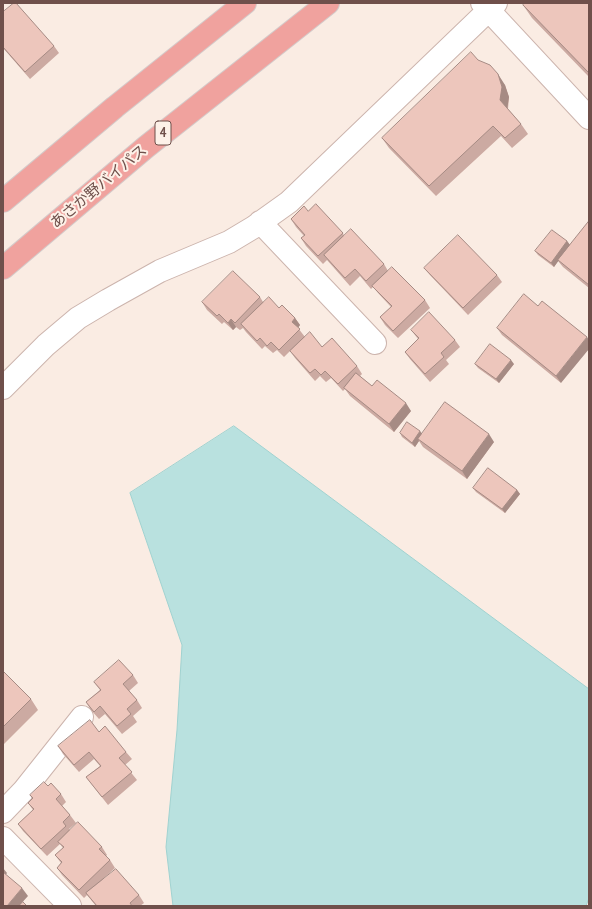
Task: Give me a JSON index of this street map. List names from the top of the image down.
{
  "streets": {
    "highway": ["4", "あさか野バイパス"]
  }
}
